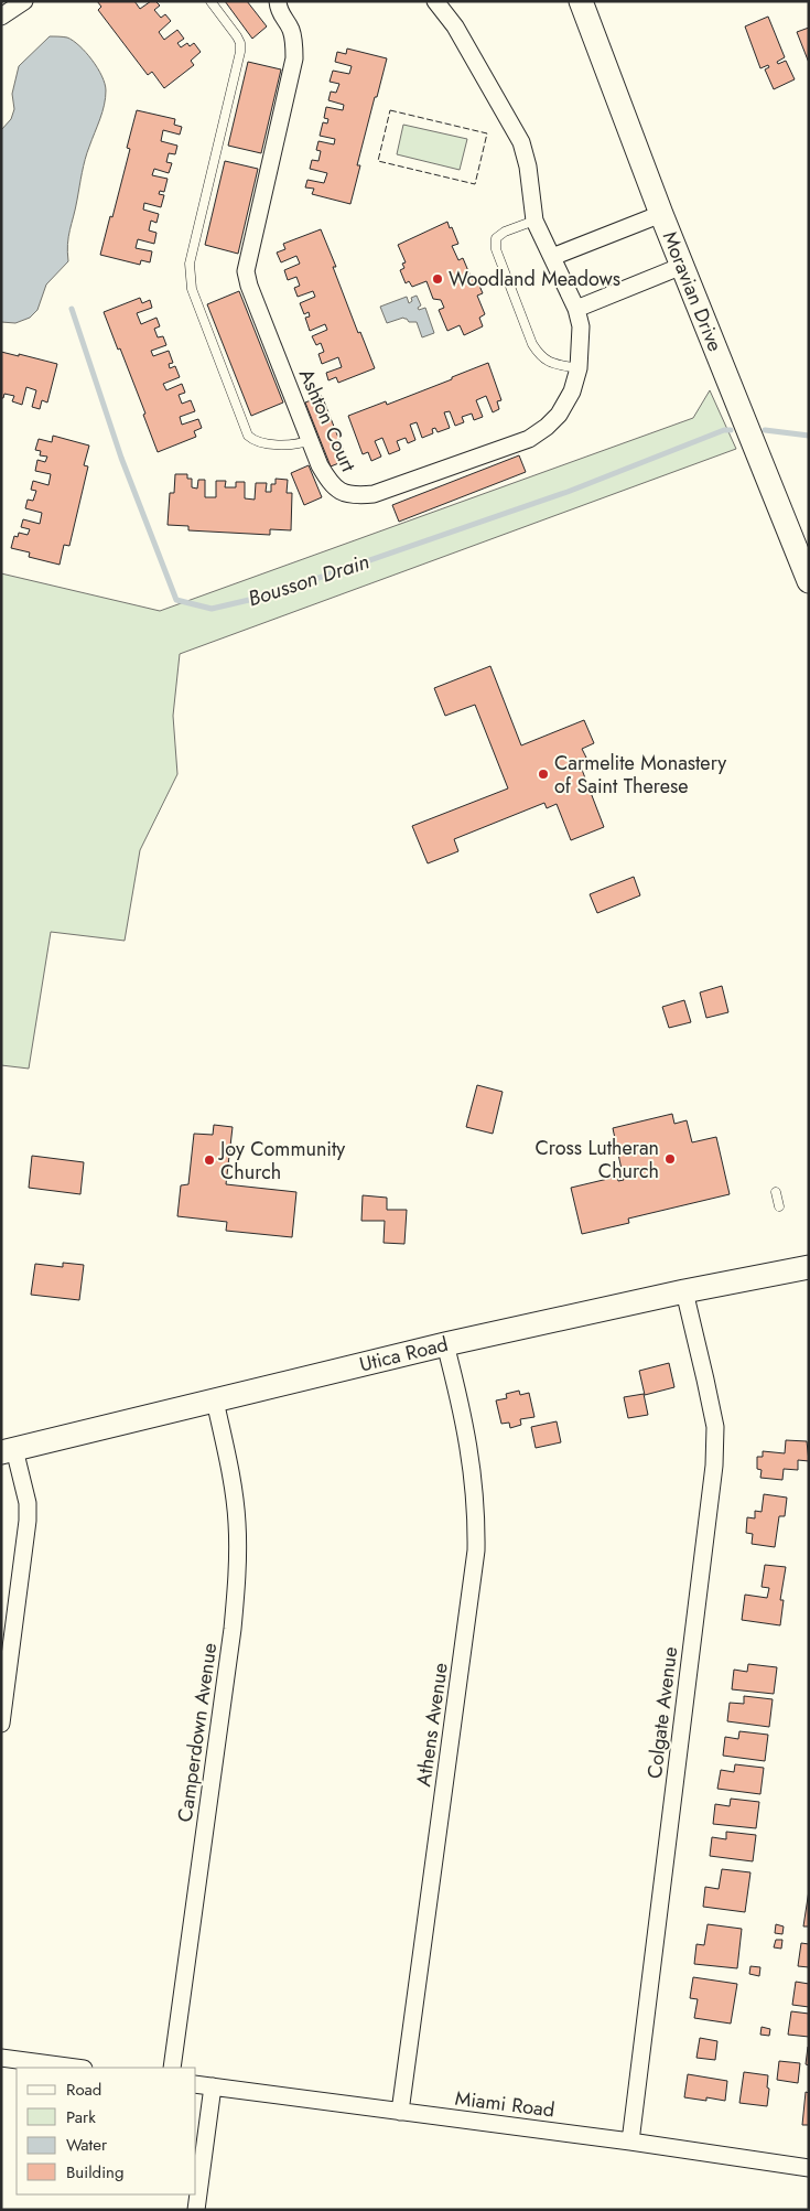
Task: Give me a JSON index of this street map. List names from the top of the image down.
{
  "streets": {
    "main road": ["Moravian Drive", "Utica Road"],
    "street": [
      "Ashton Court",
      "Colgate Avenue",
      "Athens Avenue",
      "Camperdown Avenue",
      "Miami Road"
    ]
  },
  "crossings": [
    ["Utica Road", "Colgate Avenue"],
    ["Utica Road", "Athens Avenue"],
    ["Utica Road", "Camperdown Avenue"],
    ["Colgate Avenue", "Miami Road"],
    ["Athens Avenue", "Miami Road"]
  ],
  "water": ["Bousson Drain"],
  "places": [
    "Woodland Meadows",
    "Carmelite Monastery of Saint Therese",
    "Cross Lutheran Church",
    "Joy Community Church"
  ],
  "legend": [
    "Road",
    "Park",
    "Water",
    "Building"
  ]
}
